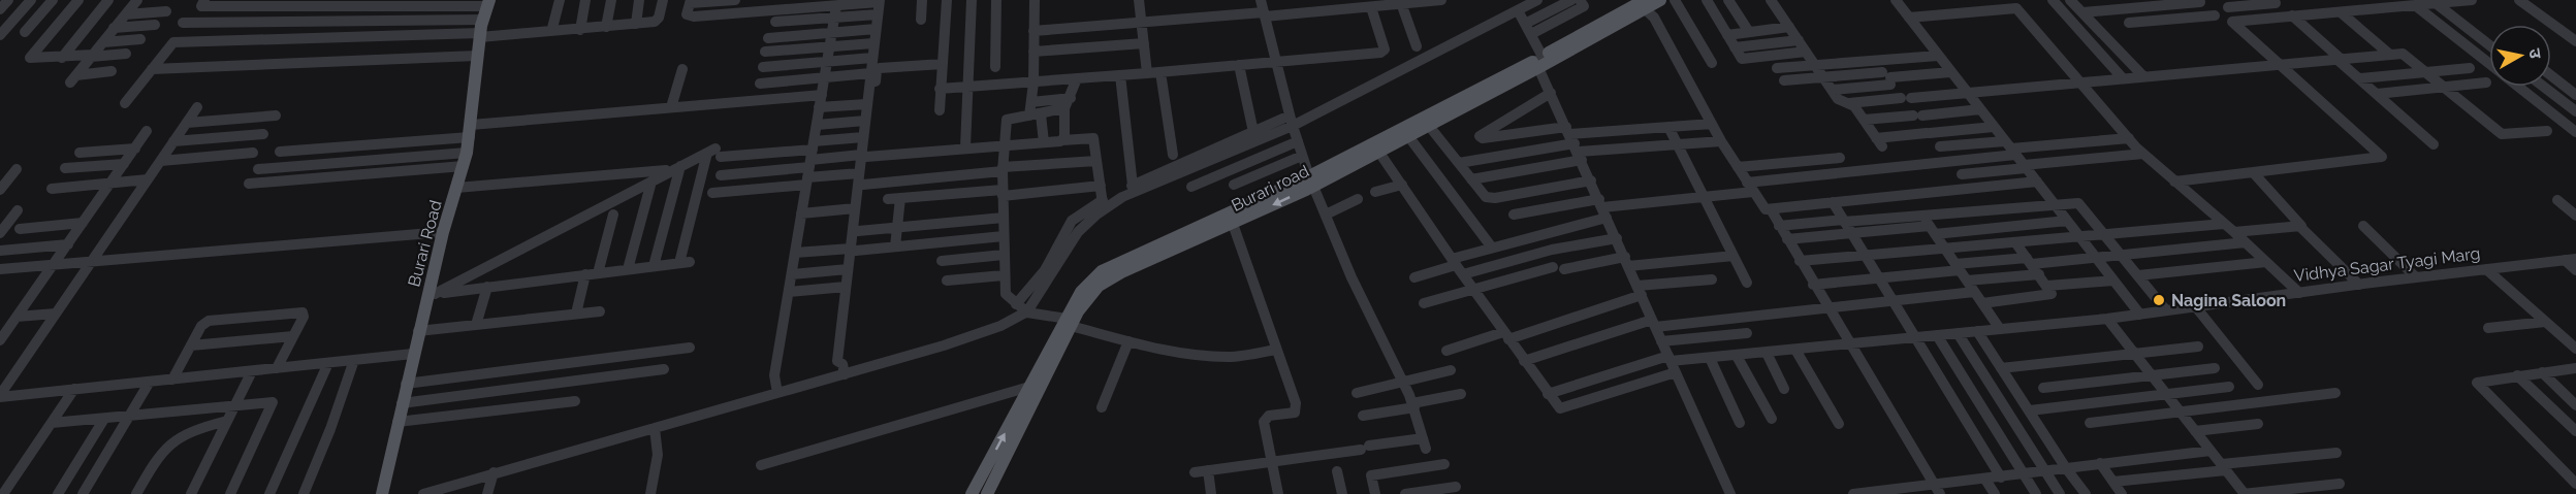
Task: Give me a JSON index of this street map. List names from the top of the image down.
{
  "streets": {
    "main road": ["Burari road", "Burari Road"],
    "street": ["Vidhya Sagar Tyagi Marg"]
  },
  "places": ["Nagina Saloon"],
  "north": "right"
}
